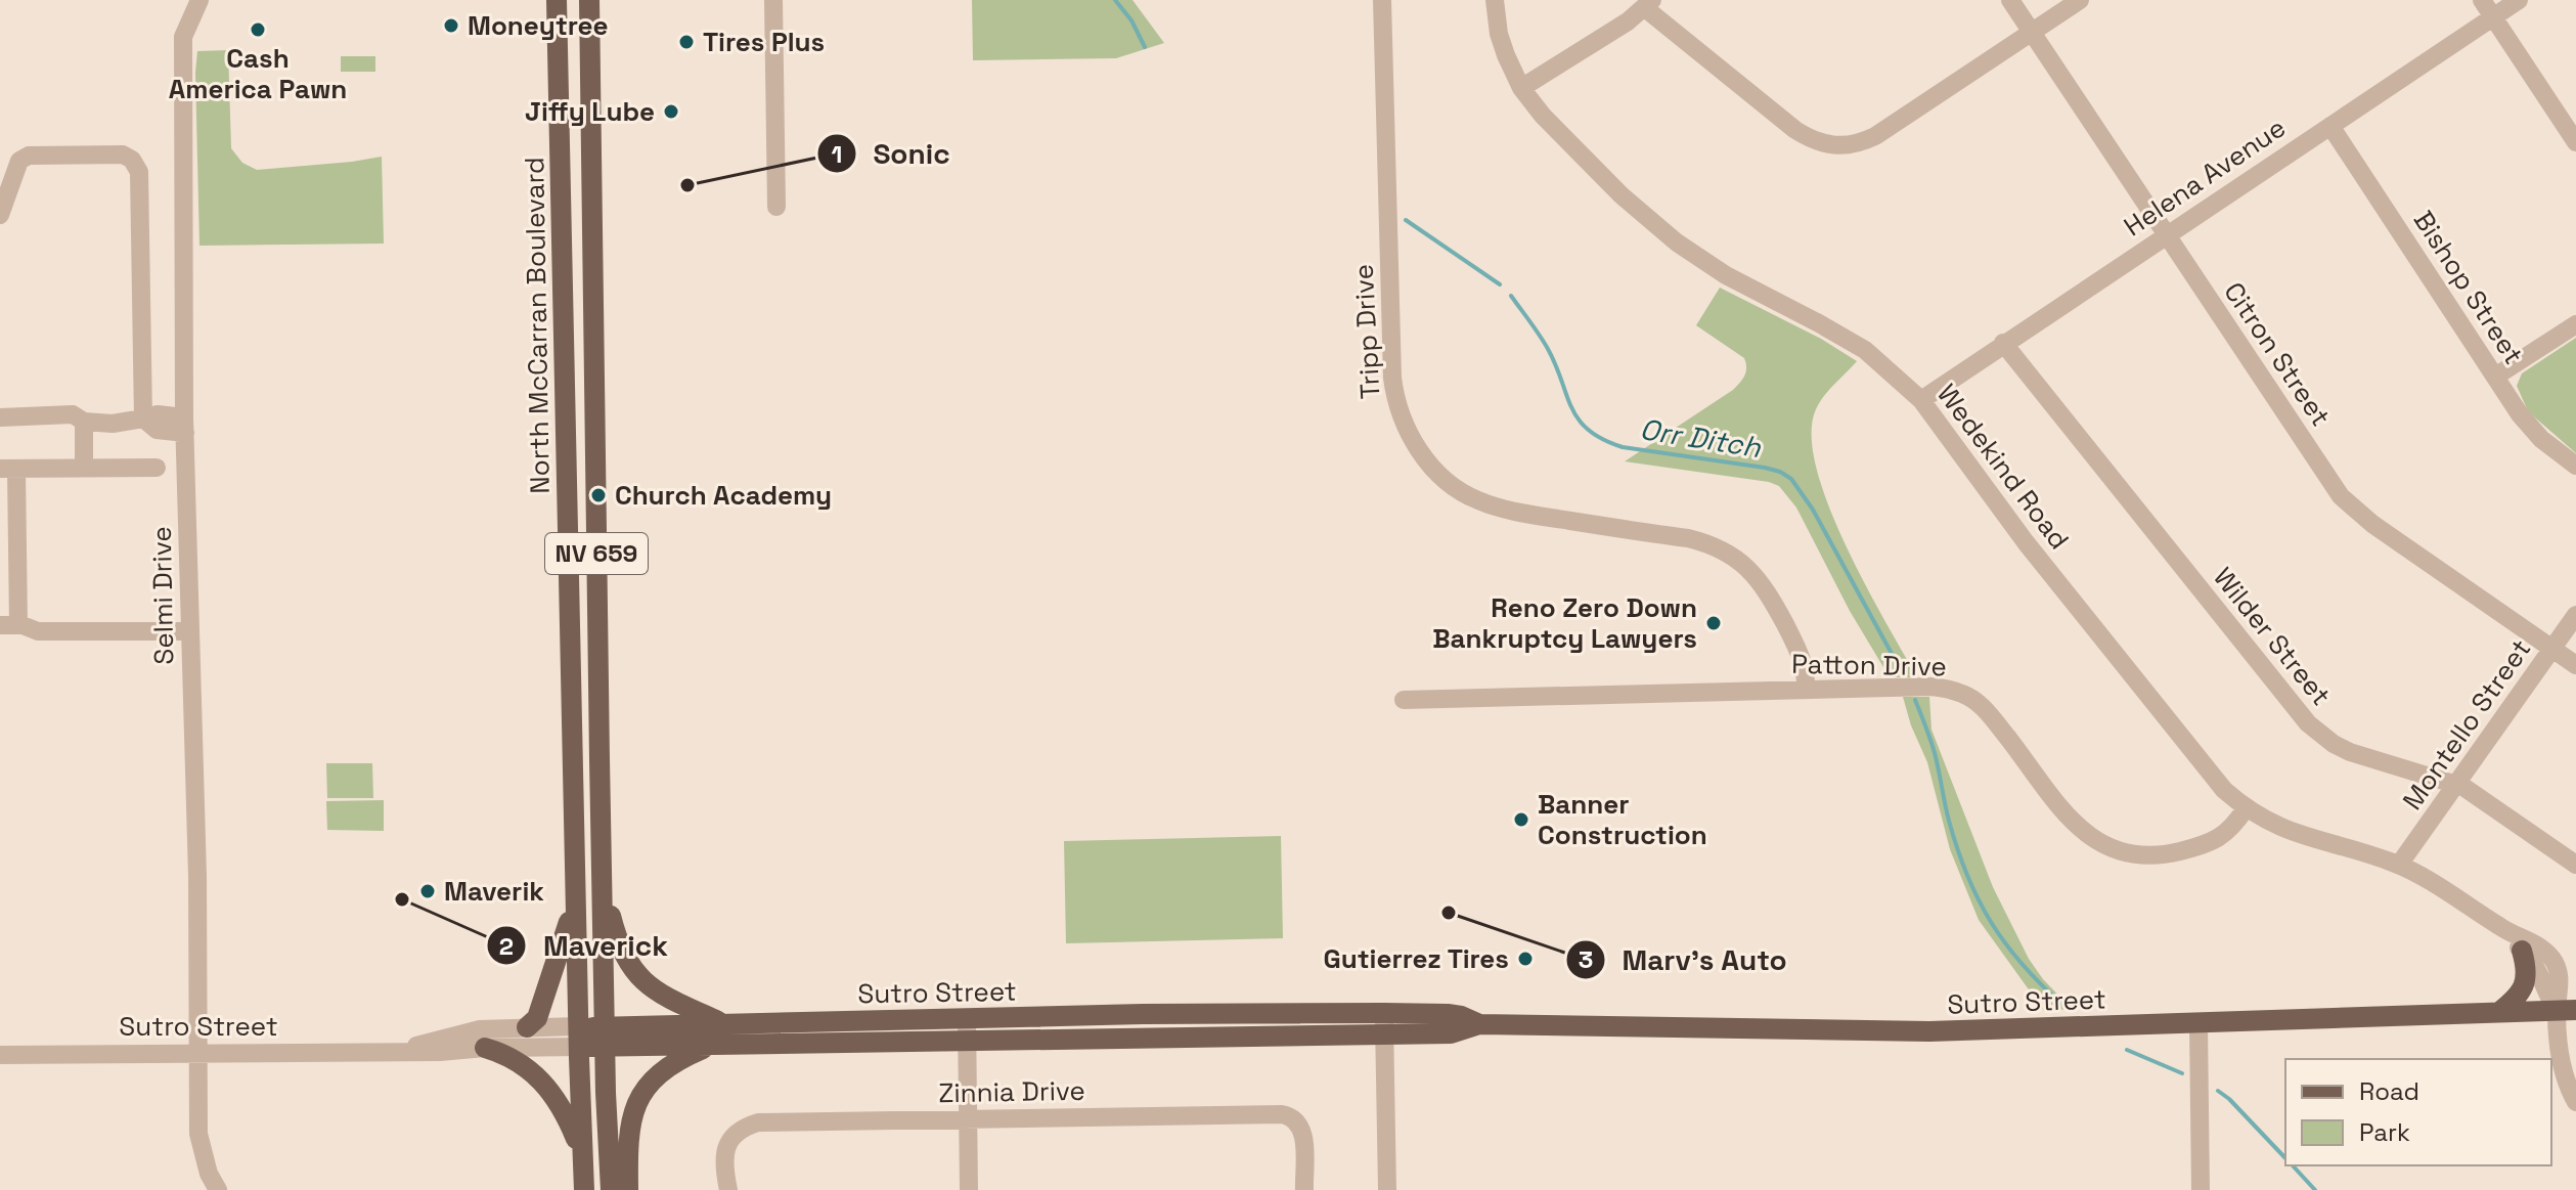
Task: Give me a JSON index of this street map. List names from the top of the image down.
{
  "streets": {
    "main road": ["North McCarran Boulevard", "NV 659", "Sutro Street"],
    "street": [
      "Helena Avenue",
      "Bishop Street",
      "Tripp Drive",
      "Citron Street",
      "Wedekind Road",
      "Selmi Drive",
      "Wilder Street",
      "Patton Drive",
      "Montello Street",
      "Zinnia Drive"
    ]
  },
  "crossings": [
    ["Helena Avenue", "Bishop Street"],
    ["Helena Avenue", "Citron Street"],
    ["Helena Avenue", "Wedekind Road"],
    ["Helena Avenue", "Wilder Street"],
    ["North McCarran Boulevard", "Sutro Street"],
    ["Tripp Drive", "Patton Drive"],
    ["Citron Street", "Montello Street"],
    ["Wedekind Road", "Patton Drive"],
    ["Wedekind Road", "Montello Street"],
    ["Wedekind Road", "Sutro Street"],
    ["Selmi Drive", "Sutro Street"],
    ["Wilder Street", "Montello Street"]
  ],
  "water": ["Orr Ditch"],
  "places": [
    "Moneytree",
    "Cash America Pawn",
    "Tires Plus",
    "Jiffy Lube",
    "Sonic",
    "Church Academy",
    "Reno Zero Down Bankruptcy Lawyers",
    "Banner Construction",
    "Maverik",
    "Maverick",
    "Marv's Auto",
    "Gutierrez Tires"
  ],
  "legend": ["Road", "Park"]
}
